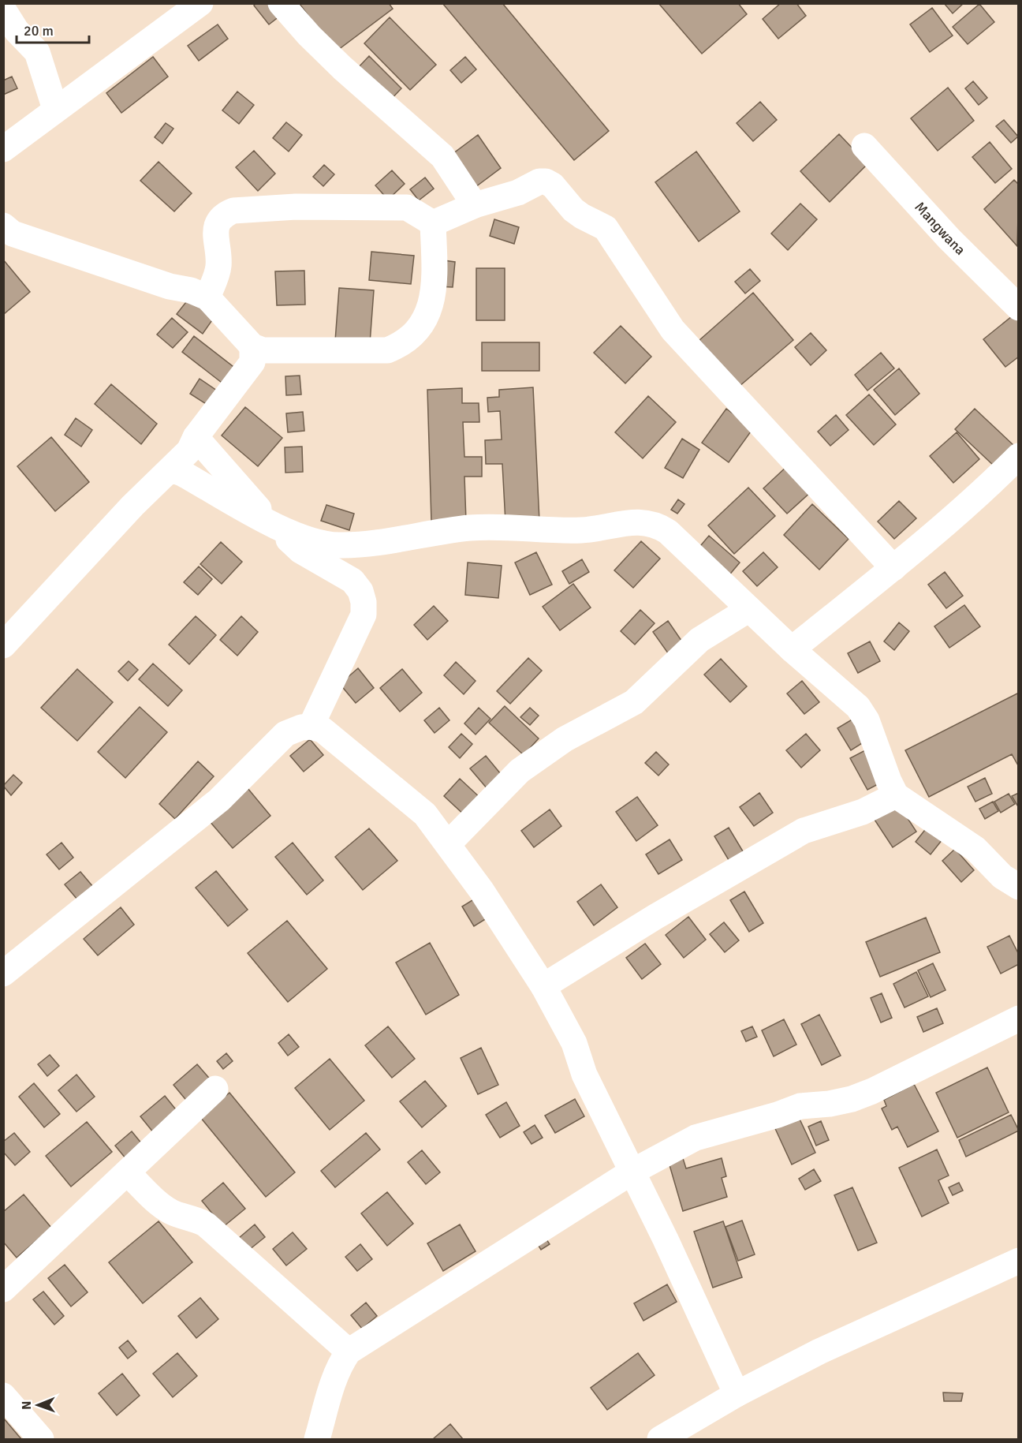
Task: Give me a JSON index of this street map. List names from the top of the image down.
{
  "streets": {
    "street": ["Mangwana"]
  },
  "scale_bar": "20 m",
  "north": "left"
}
